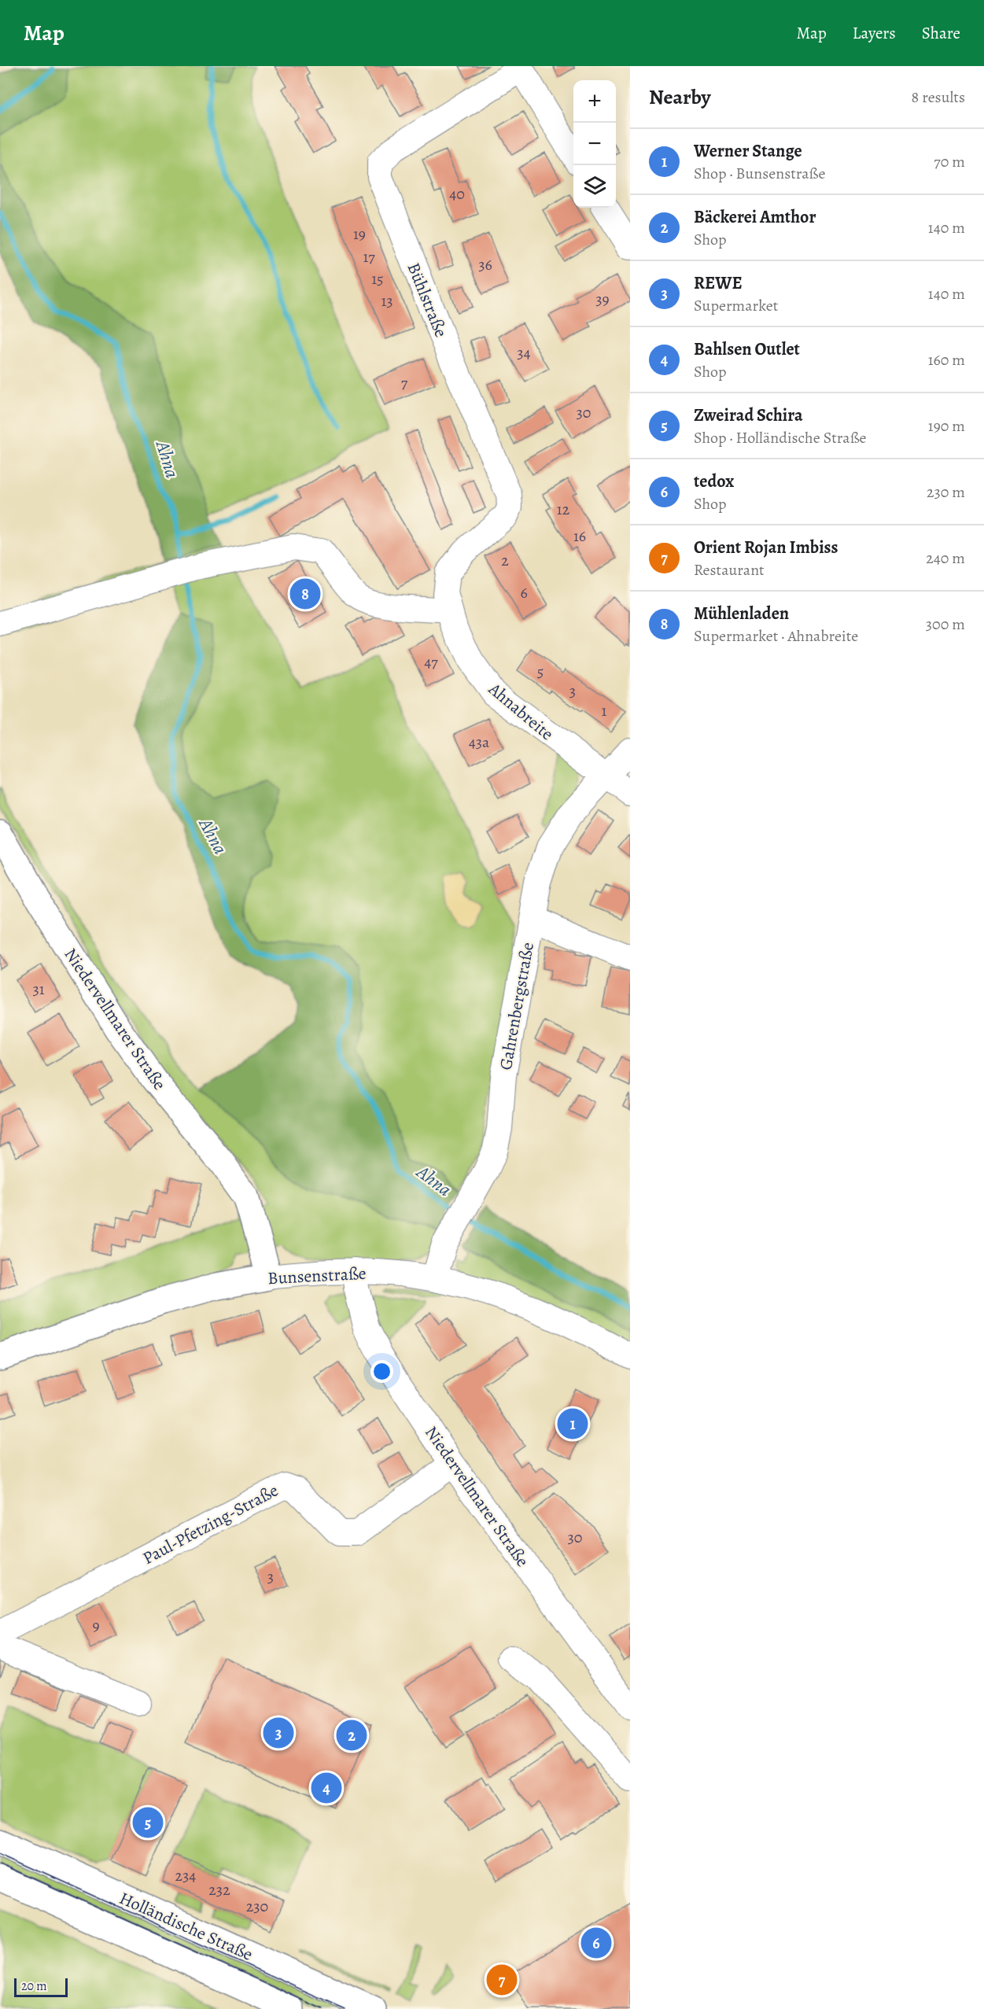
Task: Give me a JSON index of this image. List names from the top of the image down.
{
  "streets": {
    "main road": ["Niedervellmarer Straße", "Bunsenstraße", "Holländische Straße"],
    "street": [
      "Bühlstraße",
      "Ahnabreite",
      "Gahrenbergstraße",
      "Paul-Pfetzing-Straße"
    ]
  },
  "crossings": [
    ["Bühlstraße", "Ahnabreite"],
    ["Ahnabreite", "Gahrenbergstraße"],
    ["Gahrenbergstraße", "Bunsenstraße"],
    ["Niedervellmarer Straße", "Bunsenstraße"],
    ["Niedervellmarer Straße", "Paul-Pfetzing-Straße"]
  ],
  "water": ["Ahna"],
  "house_numbers": [
    "40",
    "19",
    "17",
    "36",
    "15",
    "39",
    "13",
    "34",
    "7",
    "30",
    "12",
    "16",
    "2",
    "6",
    "47",
    "5",
    "3",
    "1",
    "43a",
    "31",
    "30",
    "3",
    "9",
    "234",
    "232",
    "230"
  ],
  "scale_bar": "20 m",
  "page": {
    "header": "Map",
    "nav": ["Map", "Layers", "Share"],
    "heading": ["Nearby", "8 results"],
    "map_buttons": ["+", "−"],
    "list": [
      {
        "mark": "1",
        "name": "Werner Stange",
        "note": "Shop · Bunsenstraße",
        "value": "70 m"
      },
      {
        "mark": "2",
        "name": "Bäckerei Amthor",
        "note": "Shop",
        "value": "140 m"
      },
      {
        "mark": "3",
        "name": "REWE",
        "note": "Supermarket",
        "value": "140 m"
      },
      {
        "mark": "4",
        "name": "Bahlsen Outlet",
        "note": "Shop",
        "value": "160 m"
      },
      {
        "mark": "5",
        "name": "Zweirad Schira",
        "note": "Shop · Holländische Straße",
        "value": "190 m"
      },
      {
        "mark": "6",
        "name": "tedox",
        "note": "Shop",
        "value": "230 m"
      },
      {
        "mark": "7",
        "name": "Orient Rojan Imbiss",
        "note": "Restaurant",
        "value": "240 m"
      },
      {
        "mark": "8",
        "name": "Mühlenladen",
        "note": "Supermarket · Ahnabreite",
        "value": "300 m"
      }
    ],
    "pins": [
      "8",
      "1",
      "3",
      "2",
      "4",
      "5",
      "6",
      "7"
    ],
    "scale": "20 m"
  }
}
